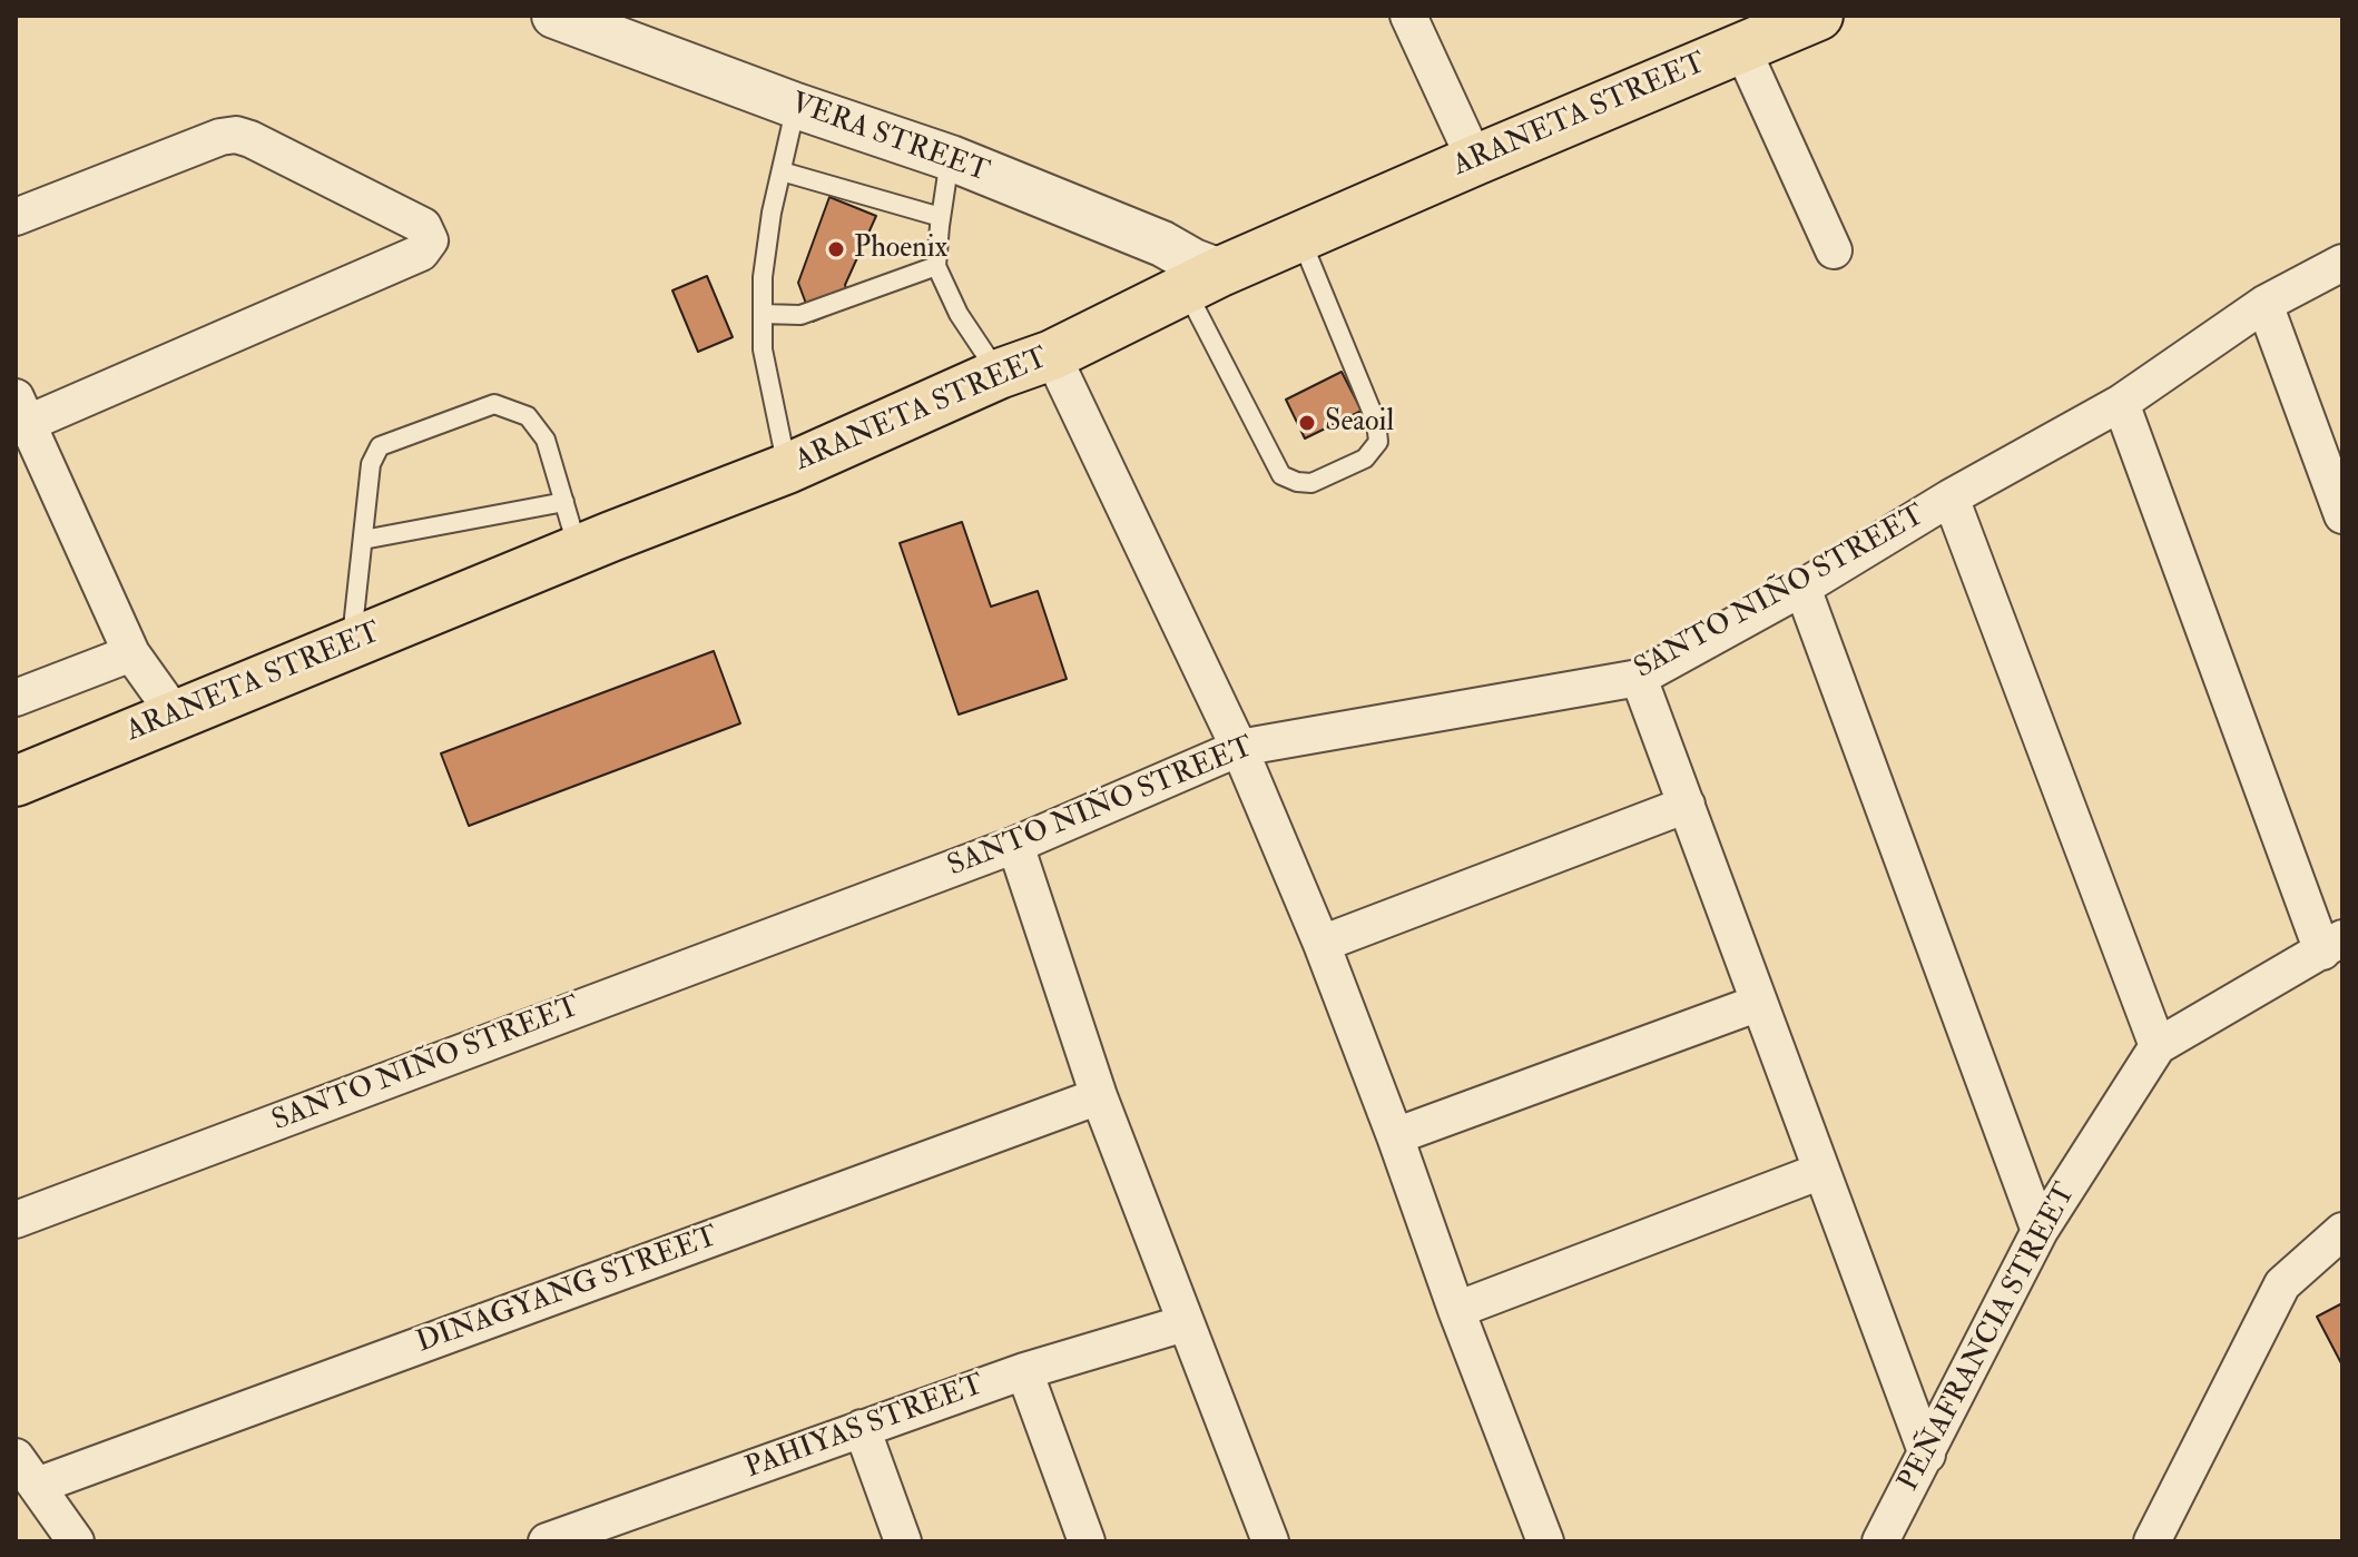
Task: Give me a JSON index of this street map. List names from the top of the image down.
{
  "streets": {
    "highway": ["ARANETA STREET"],
    "street": [
      "VERA STREET",
      "SANTO NIÑO STREET",
      "DINAGYANG STREET",
      "PEÑAFRANCIA STREET",
      "PAHIYAS STREET"
    ]
  },
  "crossings": [
    ["ARANETA STREET", "VERA STREET"]
  ],
  "places": ["Phoenix", "Seaoil"]
}
